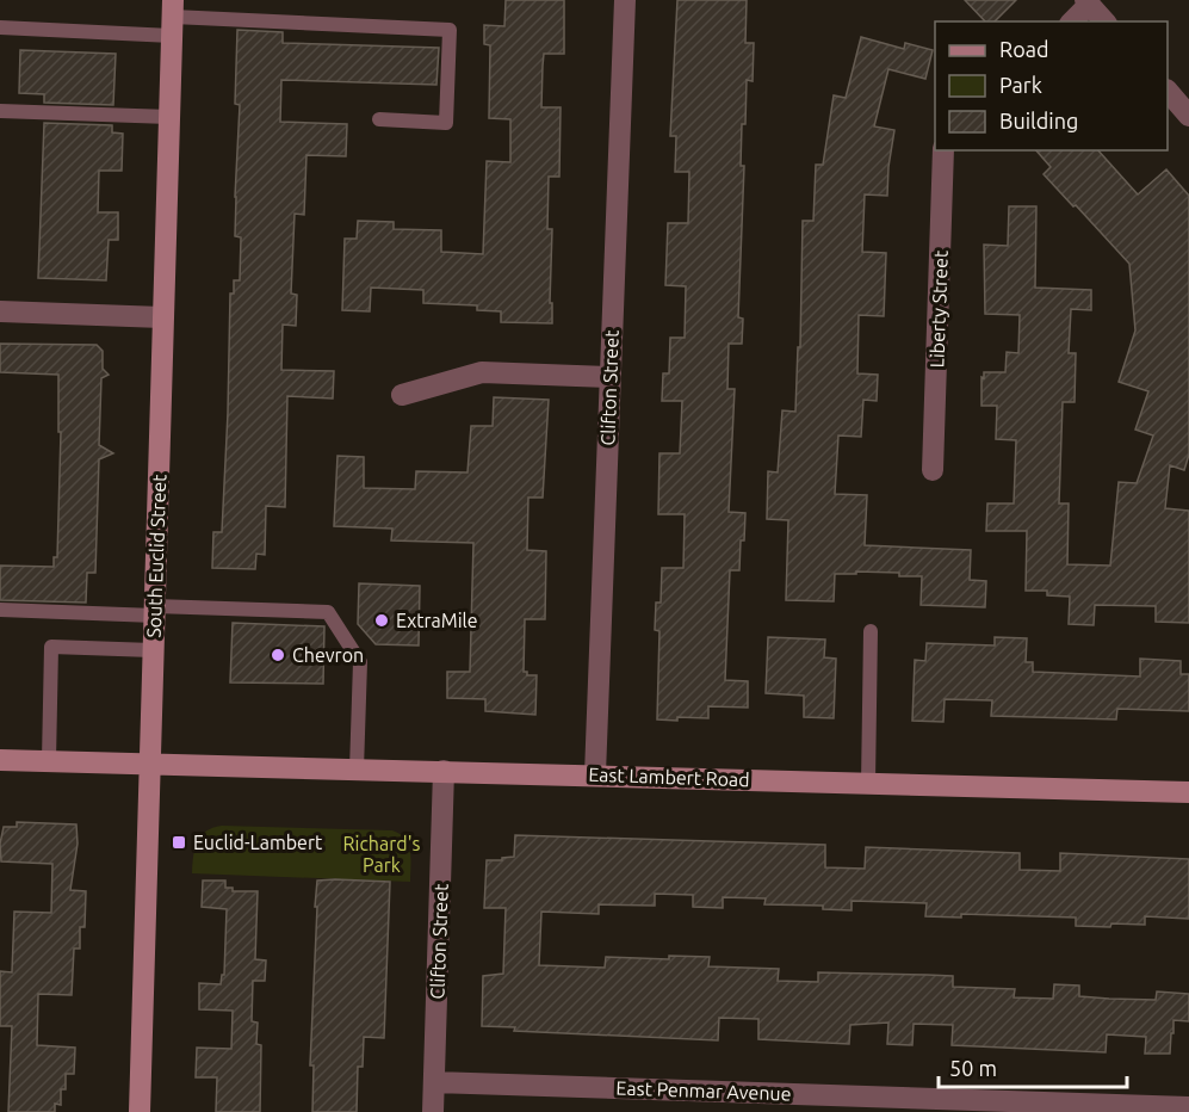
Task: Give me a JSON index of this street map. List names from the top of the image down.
{
  "streets": {
    "main road": ["South Euclid Street", "East Lambert Road"],
    "street": ["Liberty Street", "Clifton Street", "East Penmar Avenue"]
  },
  "crossings": [
    ["Clifton Street", "East Lambert Road"],
    ["Clifton Street", "East Penmar Avenue"],
    ["South Euclid Street", "East Lambert Road"]
  ],
  "parks": ["Richard's Park"],
  "places": {
    "other": ["ExtraMile", "Chevron"],
    "transit": ["Euclid-Lambert"]
  },
  "legend": ["Road", "Park", "Building"],
  "scale_bar": "50 m"
}
